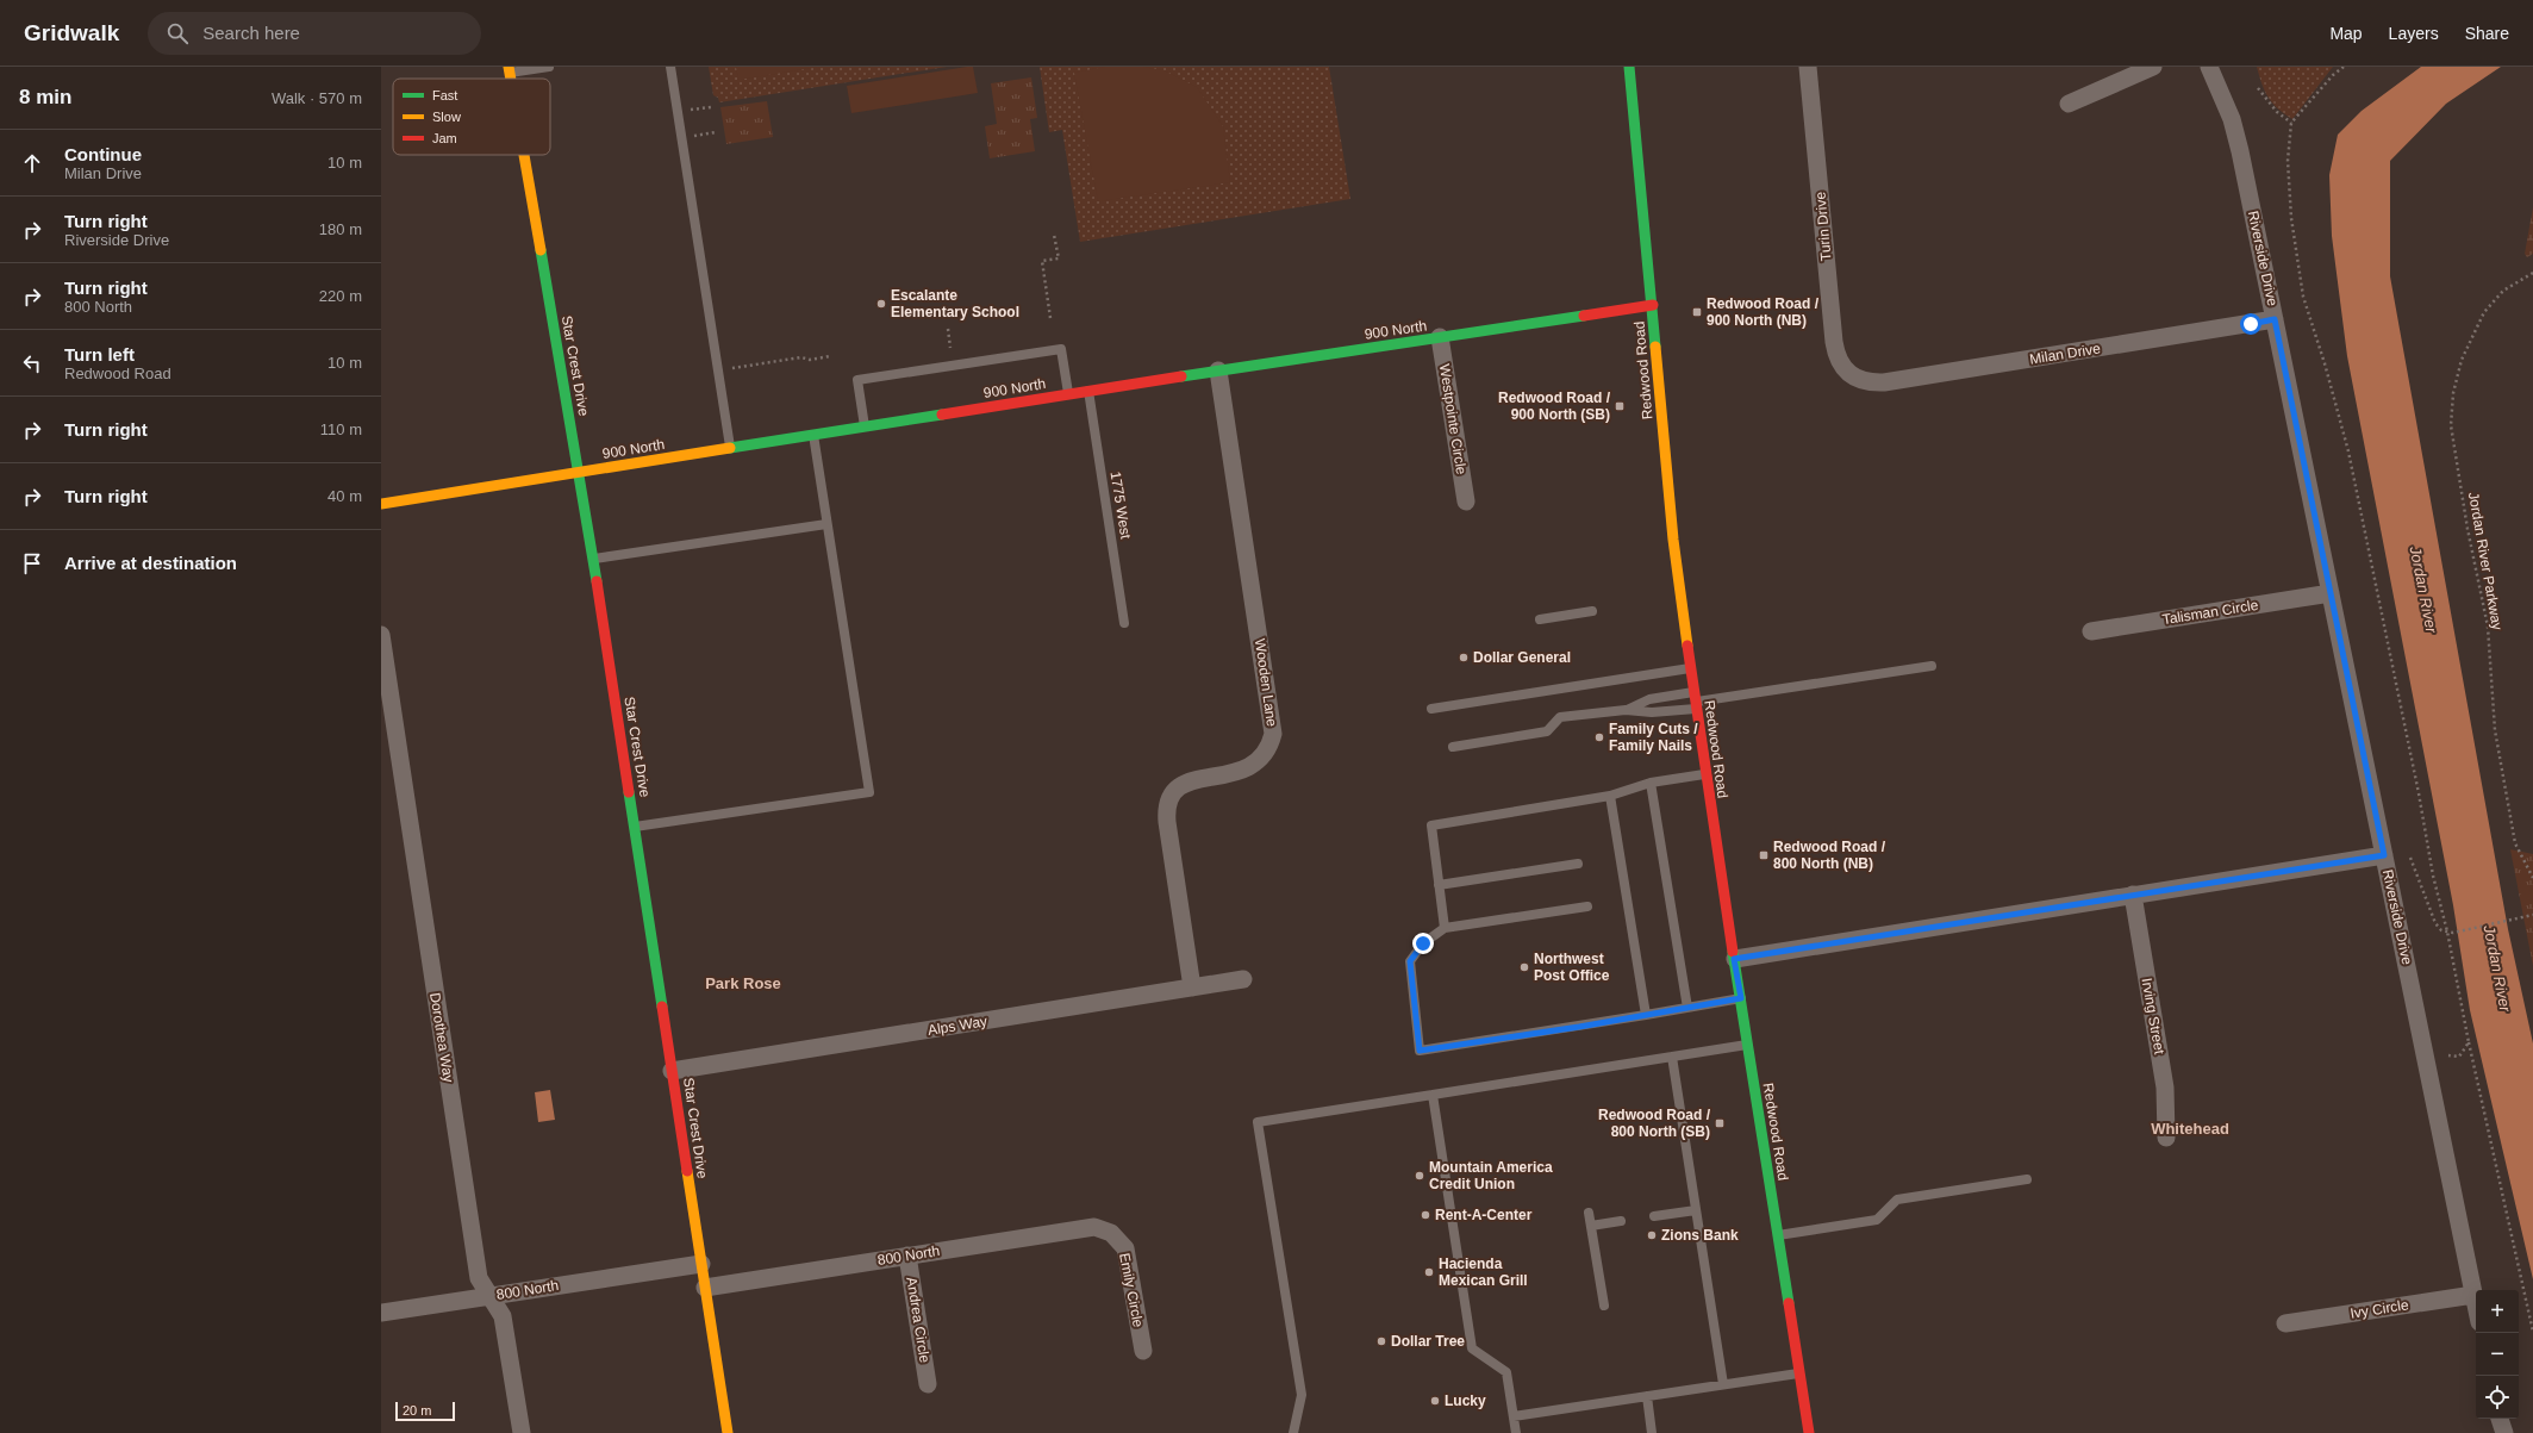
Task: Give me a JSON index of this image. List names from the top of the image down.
{
  "streets": {
    "street": [
      "Turin Drive",
      "Riverside Drive",
      "900 North",
      "Milan Drive",
      "Star Crest Drive",
      "Redwood Road",
      "Westpointe Circle",
      "Talisman Circle",
      "Wooden Lane",
      "Irving Street",
      "Alps Way",
      "Dorothea Way",
      "800 North",
      "Emily Circle",
      "Ivy Circle",
      "Andrea Circle"
    ],
    "lane": ["1775 West"],
    "path": ["Jordan River Parkway"]
  },
  "crossings": [
    ["Turin Drive", "Milan Drive"],
    ["Riverside Drive", "Milan Drive"],
    ["Riverside Drive", "Talisman Circle"],
    ["Riverside Drive", "Ivy Circle"],
    ["900 North", "Star Crest Drive"],
    ["900 North", "Redwood Road"],
    ["900 North", "Westpointe Circle"],
    ["900 North", "1775 West"],
    ["900 North", "Wooden Lane"],
    ["Star Crest Drive", "Alps Way"],
    ["Star Crest Drive", "800 North"],
    ["Wooden Lane", "Alps Way"],
    ["Dorothea Way", "800 North"],
    ["800 North", "Emily Circle"],
    ["800 North", "Andrea Circle"]
  ],
  "districts": ["Park Rose", "Whitehead"],
  "water": ["Jordan River"],
  "places": {
    "other": [
      "Escalante Elementary School",
      "Dollar General",
      "Family Cuts / Family Nails",
      "Northwest Post Office",
      "Mountain America Credit Union",
      "Rent-A-Center",
      "Zions Bank",
      "Hacienda Mexican Grill",
      "Dollar Tree",
      "Lucky"
    ],
    "transit": [
      "Redwood Road / 900 North (NB)",
      "Redwood Road / 900 North (SB)",
      "Redwood Road / 800 North (NB)",
      "Redwood Road / 800 North (SB)"
    ]
  },
  "legend": ["Fast", "Slow", "Jam"],
  "scale_bar": "20 m",
  "page": {
    "header": "Gridwalk",
    "search": "Search here",
    "nav": ["Map", "Layers", "Share"],
    "heading": ["8 min", "Walk · 570 m"],
    "list": [
      ["Continue", "Milan Drive", "10 m"],
      ["Turn right", "Riverside Drive", "180 m"],
      ["Turn right", "800 North", "220 m"],
      ["Turn left", "Redwood Road", "10 m"],
      ["Turn right", "110 m"],
      ["Turn right", "40 m"],
      "Arrive at destination"
    ],
    "map_buttons": ["+", "−"],
    "scale": "20 m"
  }
}
